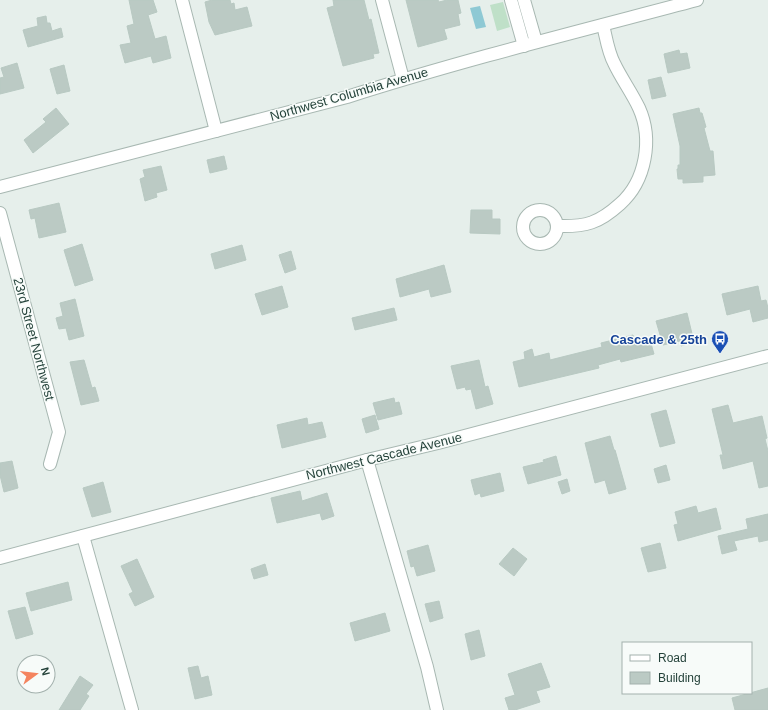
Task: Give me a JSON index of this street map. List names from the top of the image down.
{
  "streets": {
    "street": ["Northwest Columbia Avenue", "23rd Street Northwest", "Northwest Cascade Avenue"]
  },
  "places": {
    "bus stop": ["Cascade & 25th"]
  },
  "legend": ["Road", "Building"],
  "north": "right"
}
